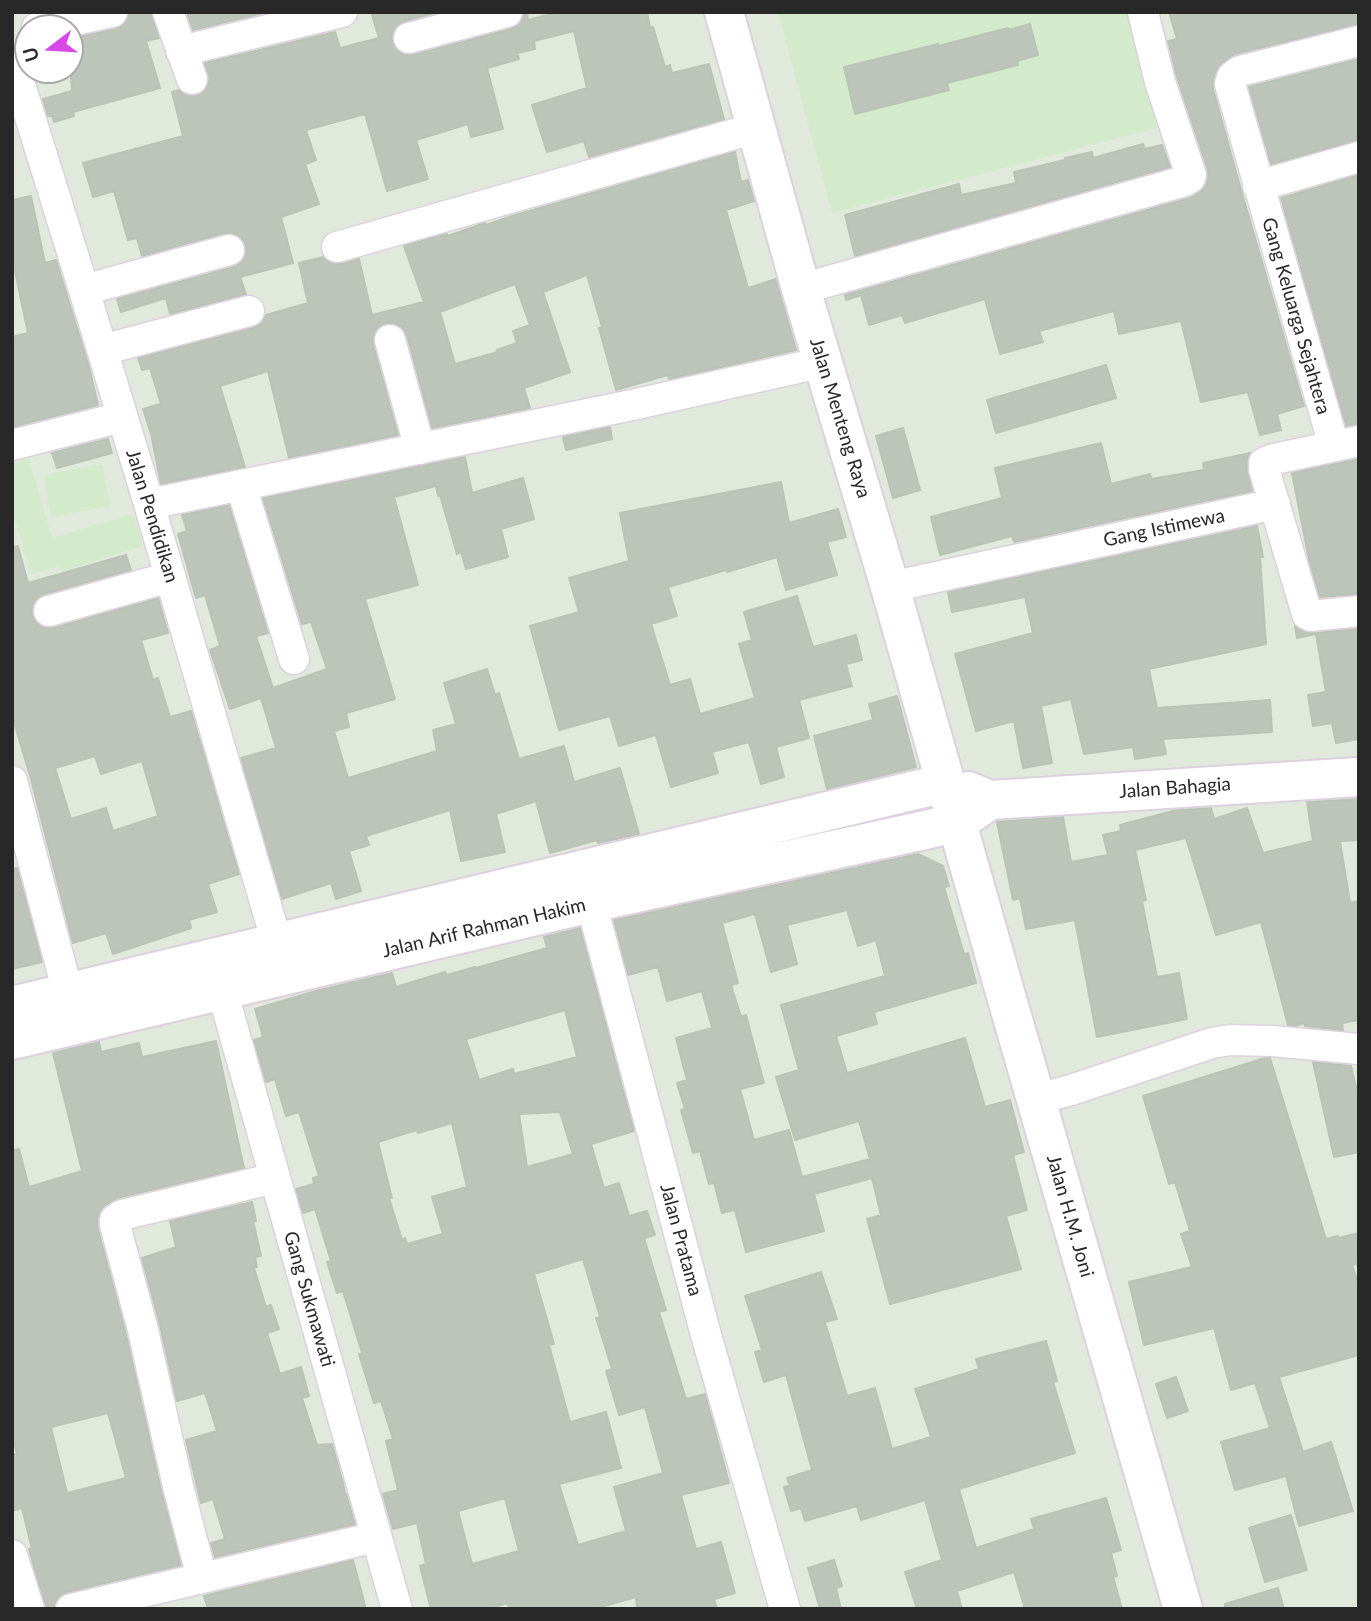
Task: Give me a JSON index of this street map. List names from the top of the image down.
{
  "streets": {
    "main road": [
      "Jalan Menteng Raya",
      "Jalan Bahagia",
      "Jalan Arif Rahman Hakim",
      "Jalan H.M. Joni"
    ],
    "street": [
      "Gang Keluarga Sejahtera",
      "Jalan Pendidikan",
      "Gang Istimewa",
      "Jalan Pratama",
      "Gang Sukmawati"
    ]
  },
  "crossings": [
    ["Gang Keluarga Sejahtera", "Gang Istimewa"],
    ["Jalan Menteng Raya", "Gang Istimewa"],
    ["Jalan Menteng Raya", "Jalan Bahagia"],
    ["Jalan Menteng Raya", "Jalan Arif Rahman Hakim"],
    ["Jalan Menteng Raya", "Jalan H.M. Joni"],
    ["Jalan Pendidikan", "Jalan Arif Rahman Hakim"],
    ["Jalan Bahagia", "Jalan Arif Rahman Hakim"],
    ["Jalan Arif Rahman Hakim", "Jalan H.M. Joni"],
    ["Jalan Arif Rahman Hakim", "Jalan Pratama"],
    ["Jalan Arif Rahman Hakim", "Gang Sukmawati"]
  ],
  "north": "left"
}
